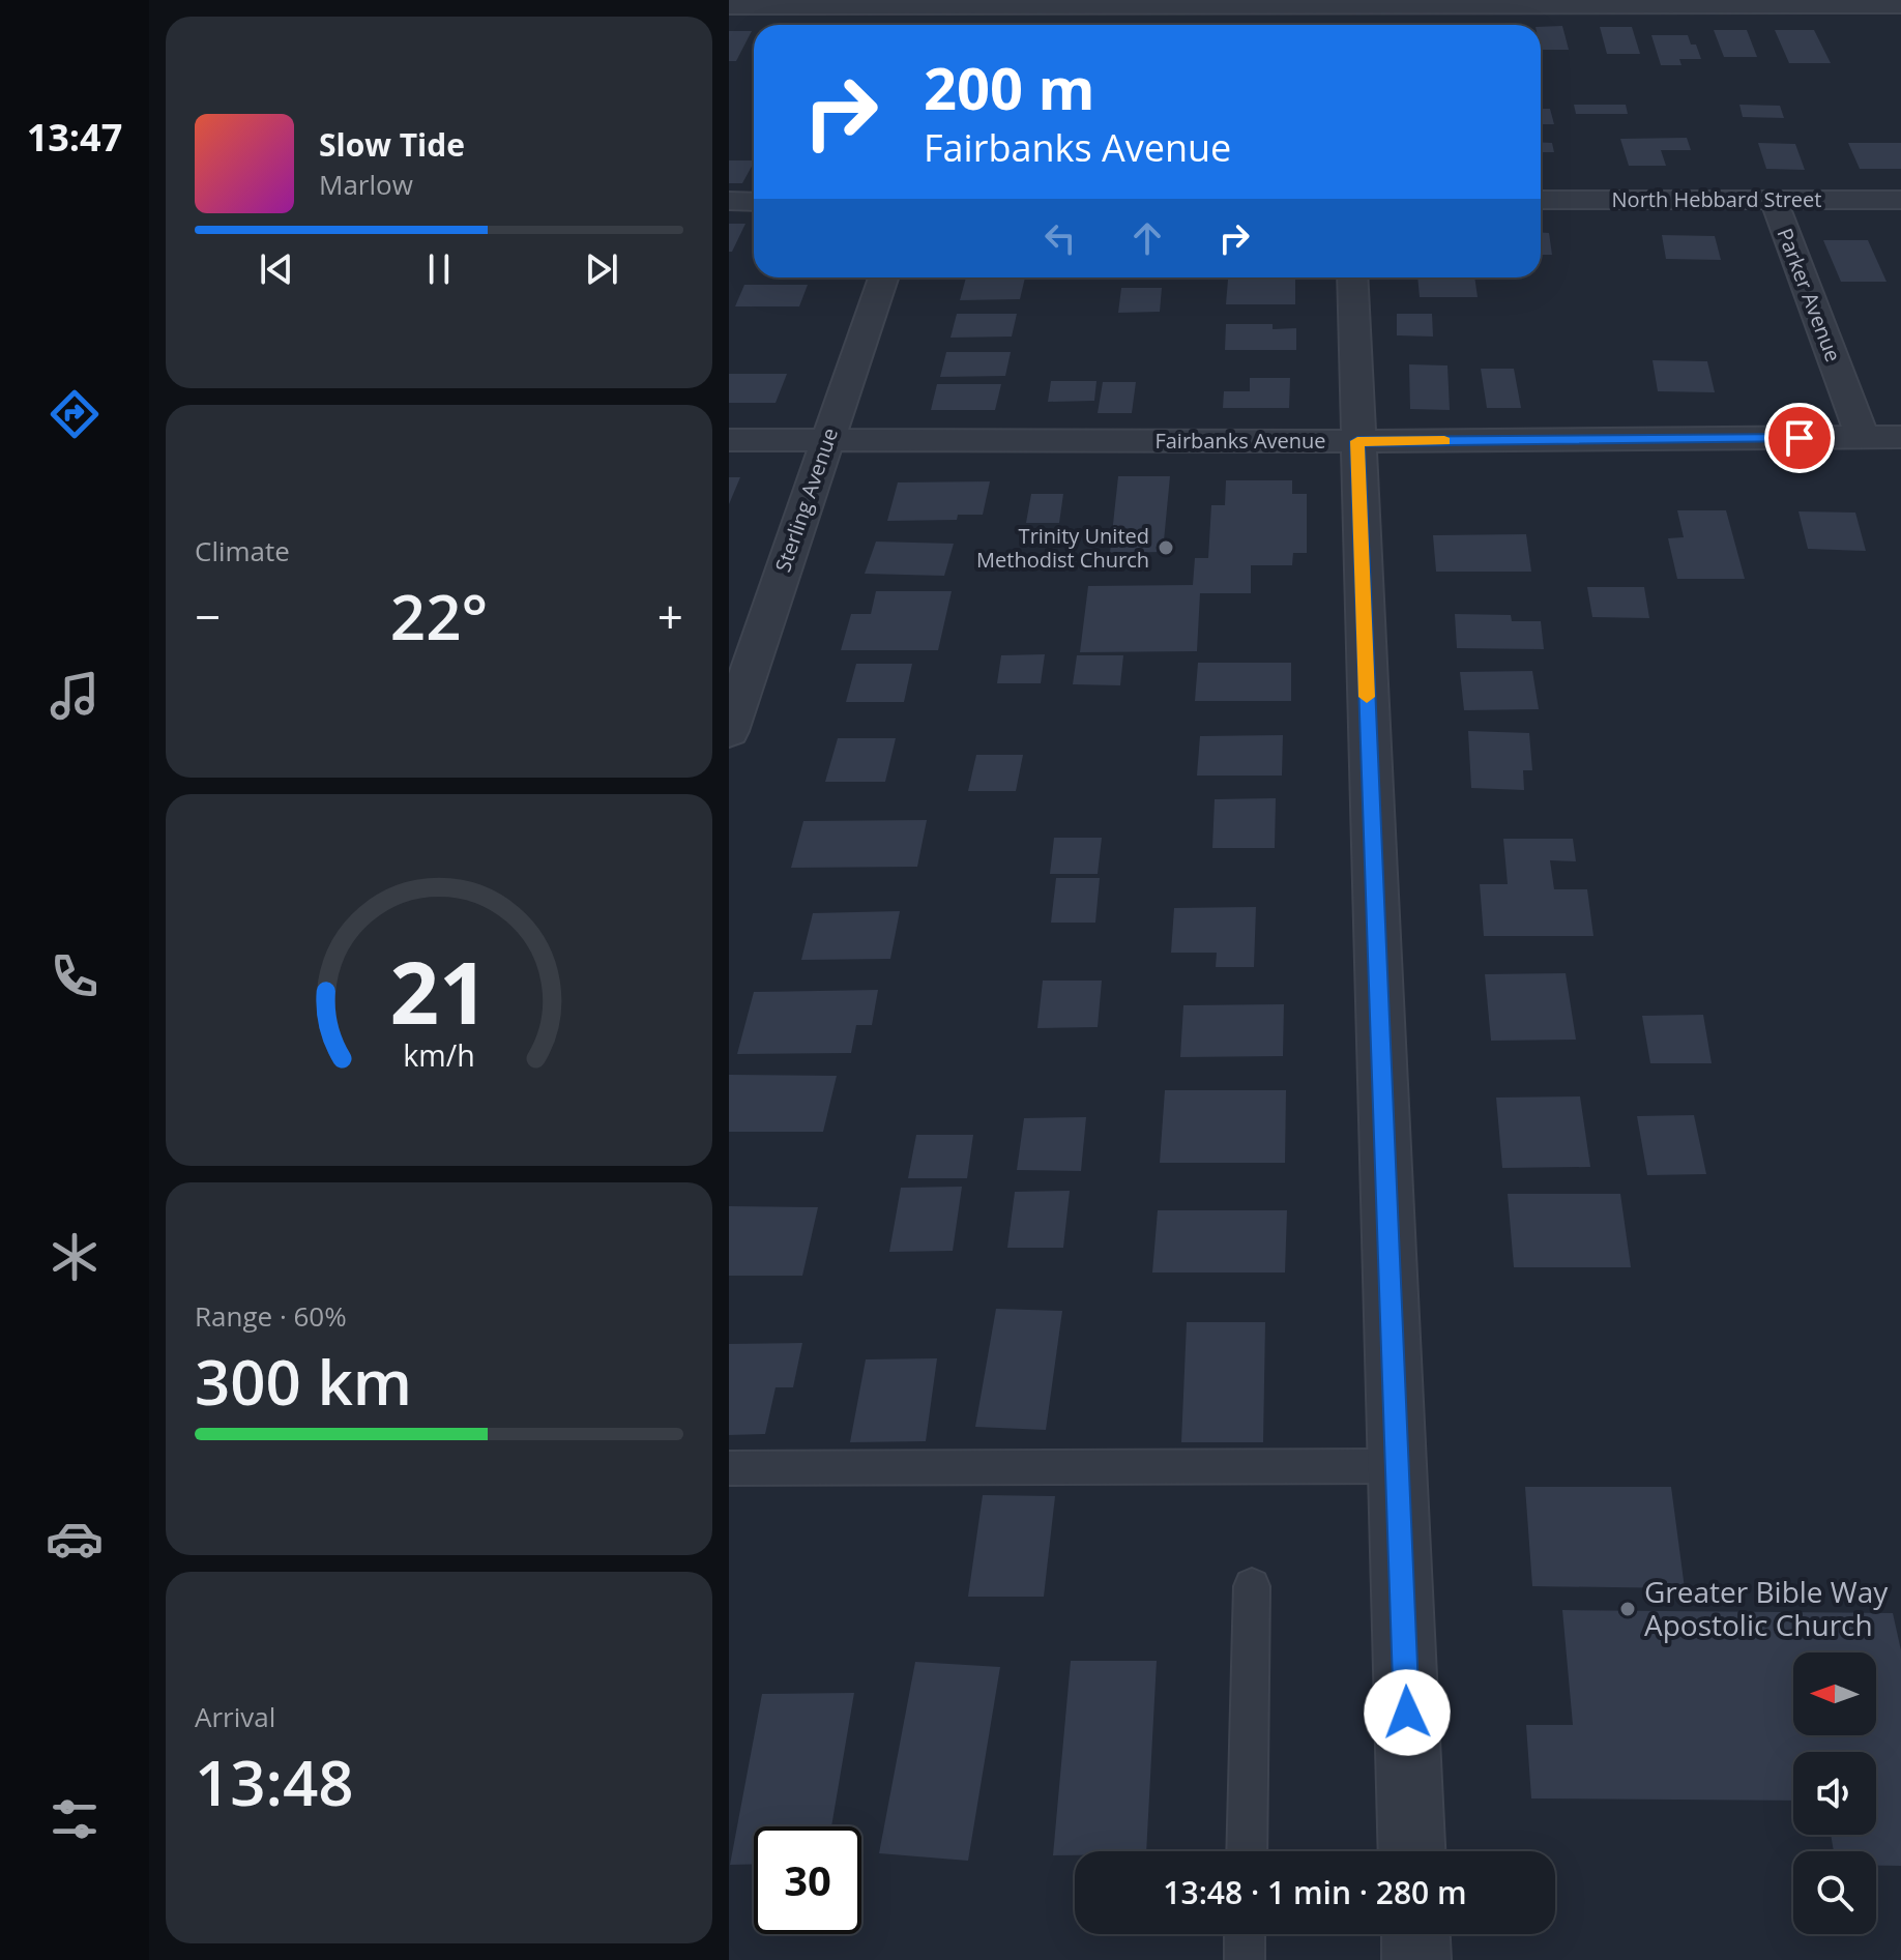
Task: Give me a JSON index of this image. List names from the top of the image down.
{
  "streets": {
    "street": [
      "North Hebbard Street",
      "Parker Avenue",
      "Fairbanks Avenue",
      "Sterling Avenue"
    ]
  },
  "crossings": [
    ["North Hebbard Street", "Parker Avenue"],
    ["Parker Avenue", "Fairbanks Avenue"],
    ["Fairbanks Avenue", "Sterling Avenue"]
  ],
  "places": ["Trinity United Methodist Church", "Greater Bible Way Apostolic Church"],
  "north": "left",
  "page": {
    "tabs": "13:47",
    "turn": ["200 m", "Fairbanks Avenue"],
    "song": ["Slow Tide", "Marlow"],
    "tile": [
      "Climate",
      ["Range · 60%", "300 km"],
      ["Arrival", "13:48"]
    ],
    "heat": ["−", "22°", "+"],
    "limit": "30",
    "trip": "13:48 · 1 min · 280 m",
    "gauge": ["21", "km/h"]
  }
}
